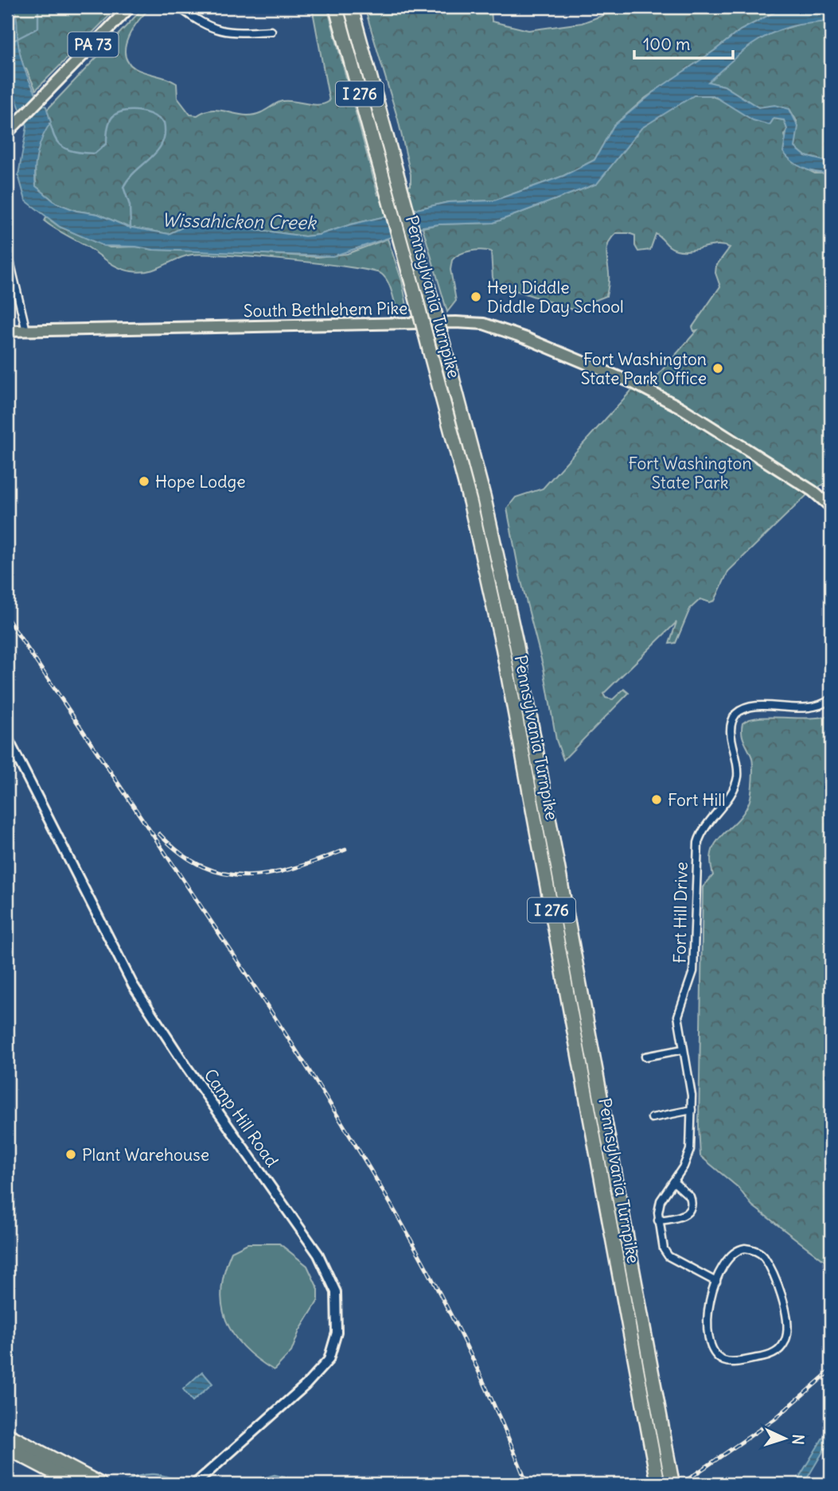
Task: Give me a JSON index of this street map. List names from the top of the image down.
{
  "streets": {
    "highway": ["I 276", "Pennsylvania Turnpike"],
    "main road": ["PA 73", "South Bethlehem Pike"],
    "street": ["Fort Hill Drive", "Camp Hill Road"]
  },
  "water": ["Wissahickon Creek"],
  "parks": ["Fort Washington State Park"],
  "places": [
    "Hey Diddle Diddle Day School",
    "Fort Washington State Park Office",
    "Hope Lodge",
    "Fort Hill",
    "Plant Warehouse"
  ],
  "scale_bar": "100 m",
  "north": "right"
}
